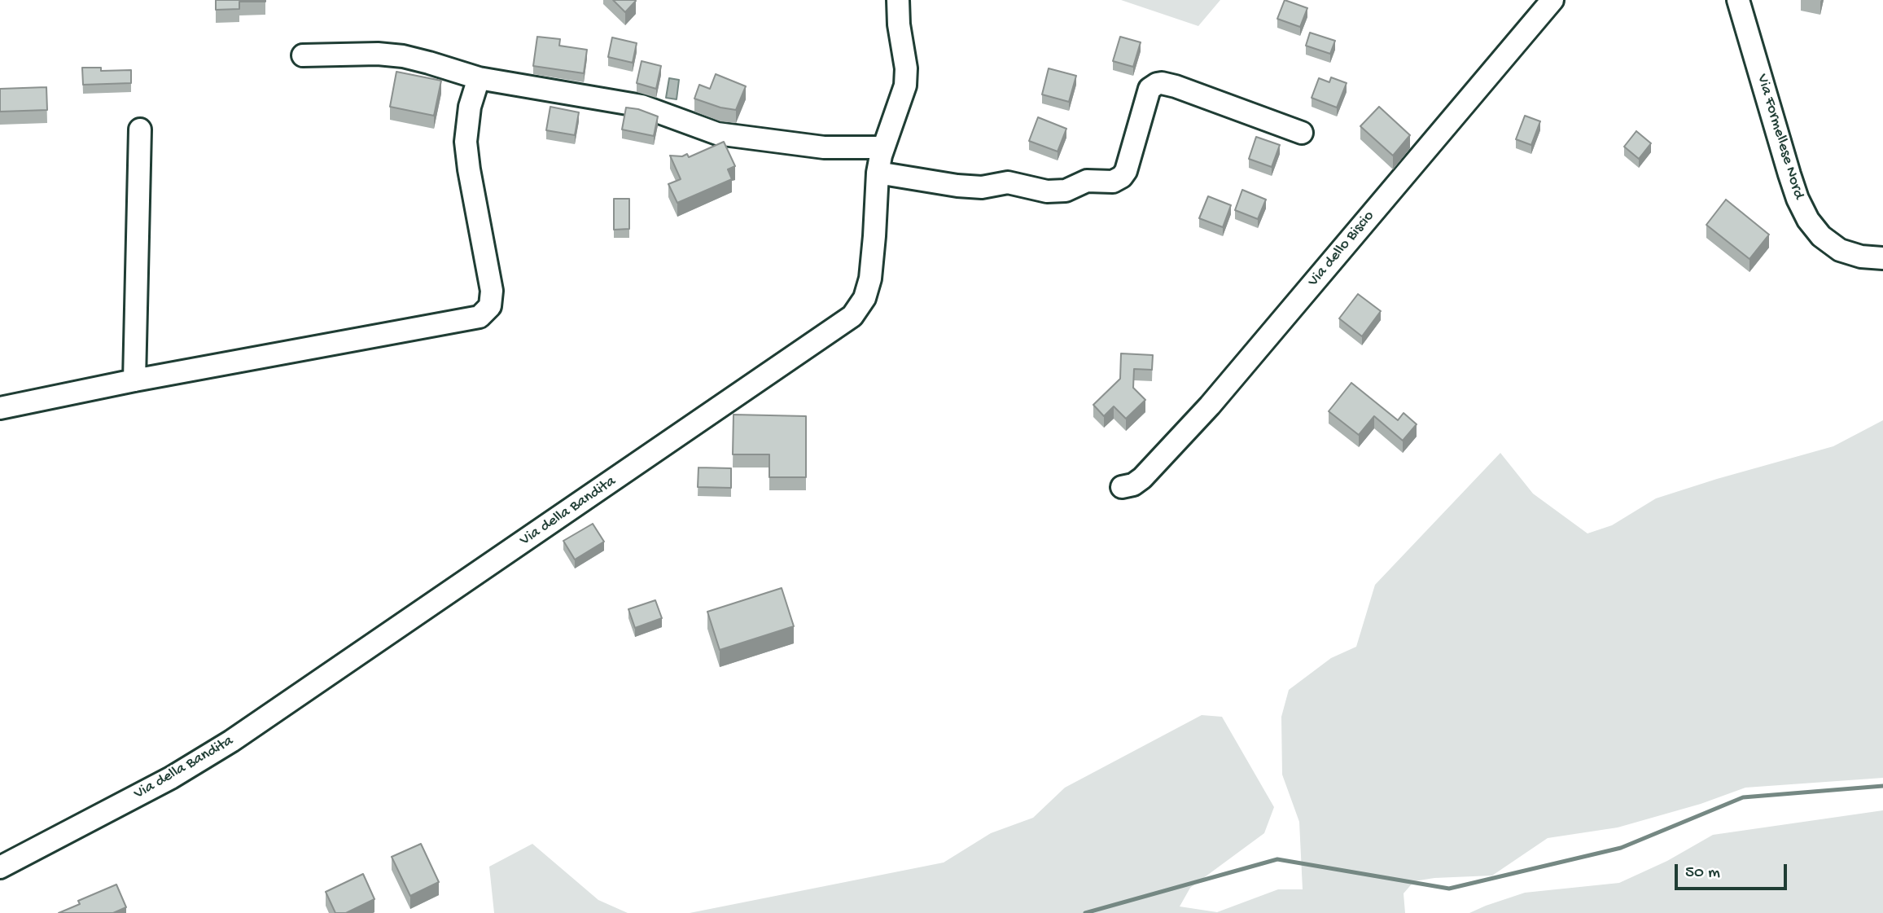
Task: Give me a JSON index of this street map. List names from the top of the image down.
{
  "streets": {
    "street": ["Via Formellese Nord", "Via dello Biscio", "Via della Bandita"]
  },
  "scale_bar": "50 m"
}
